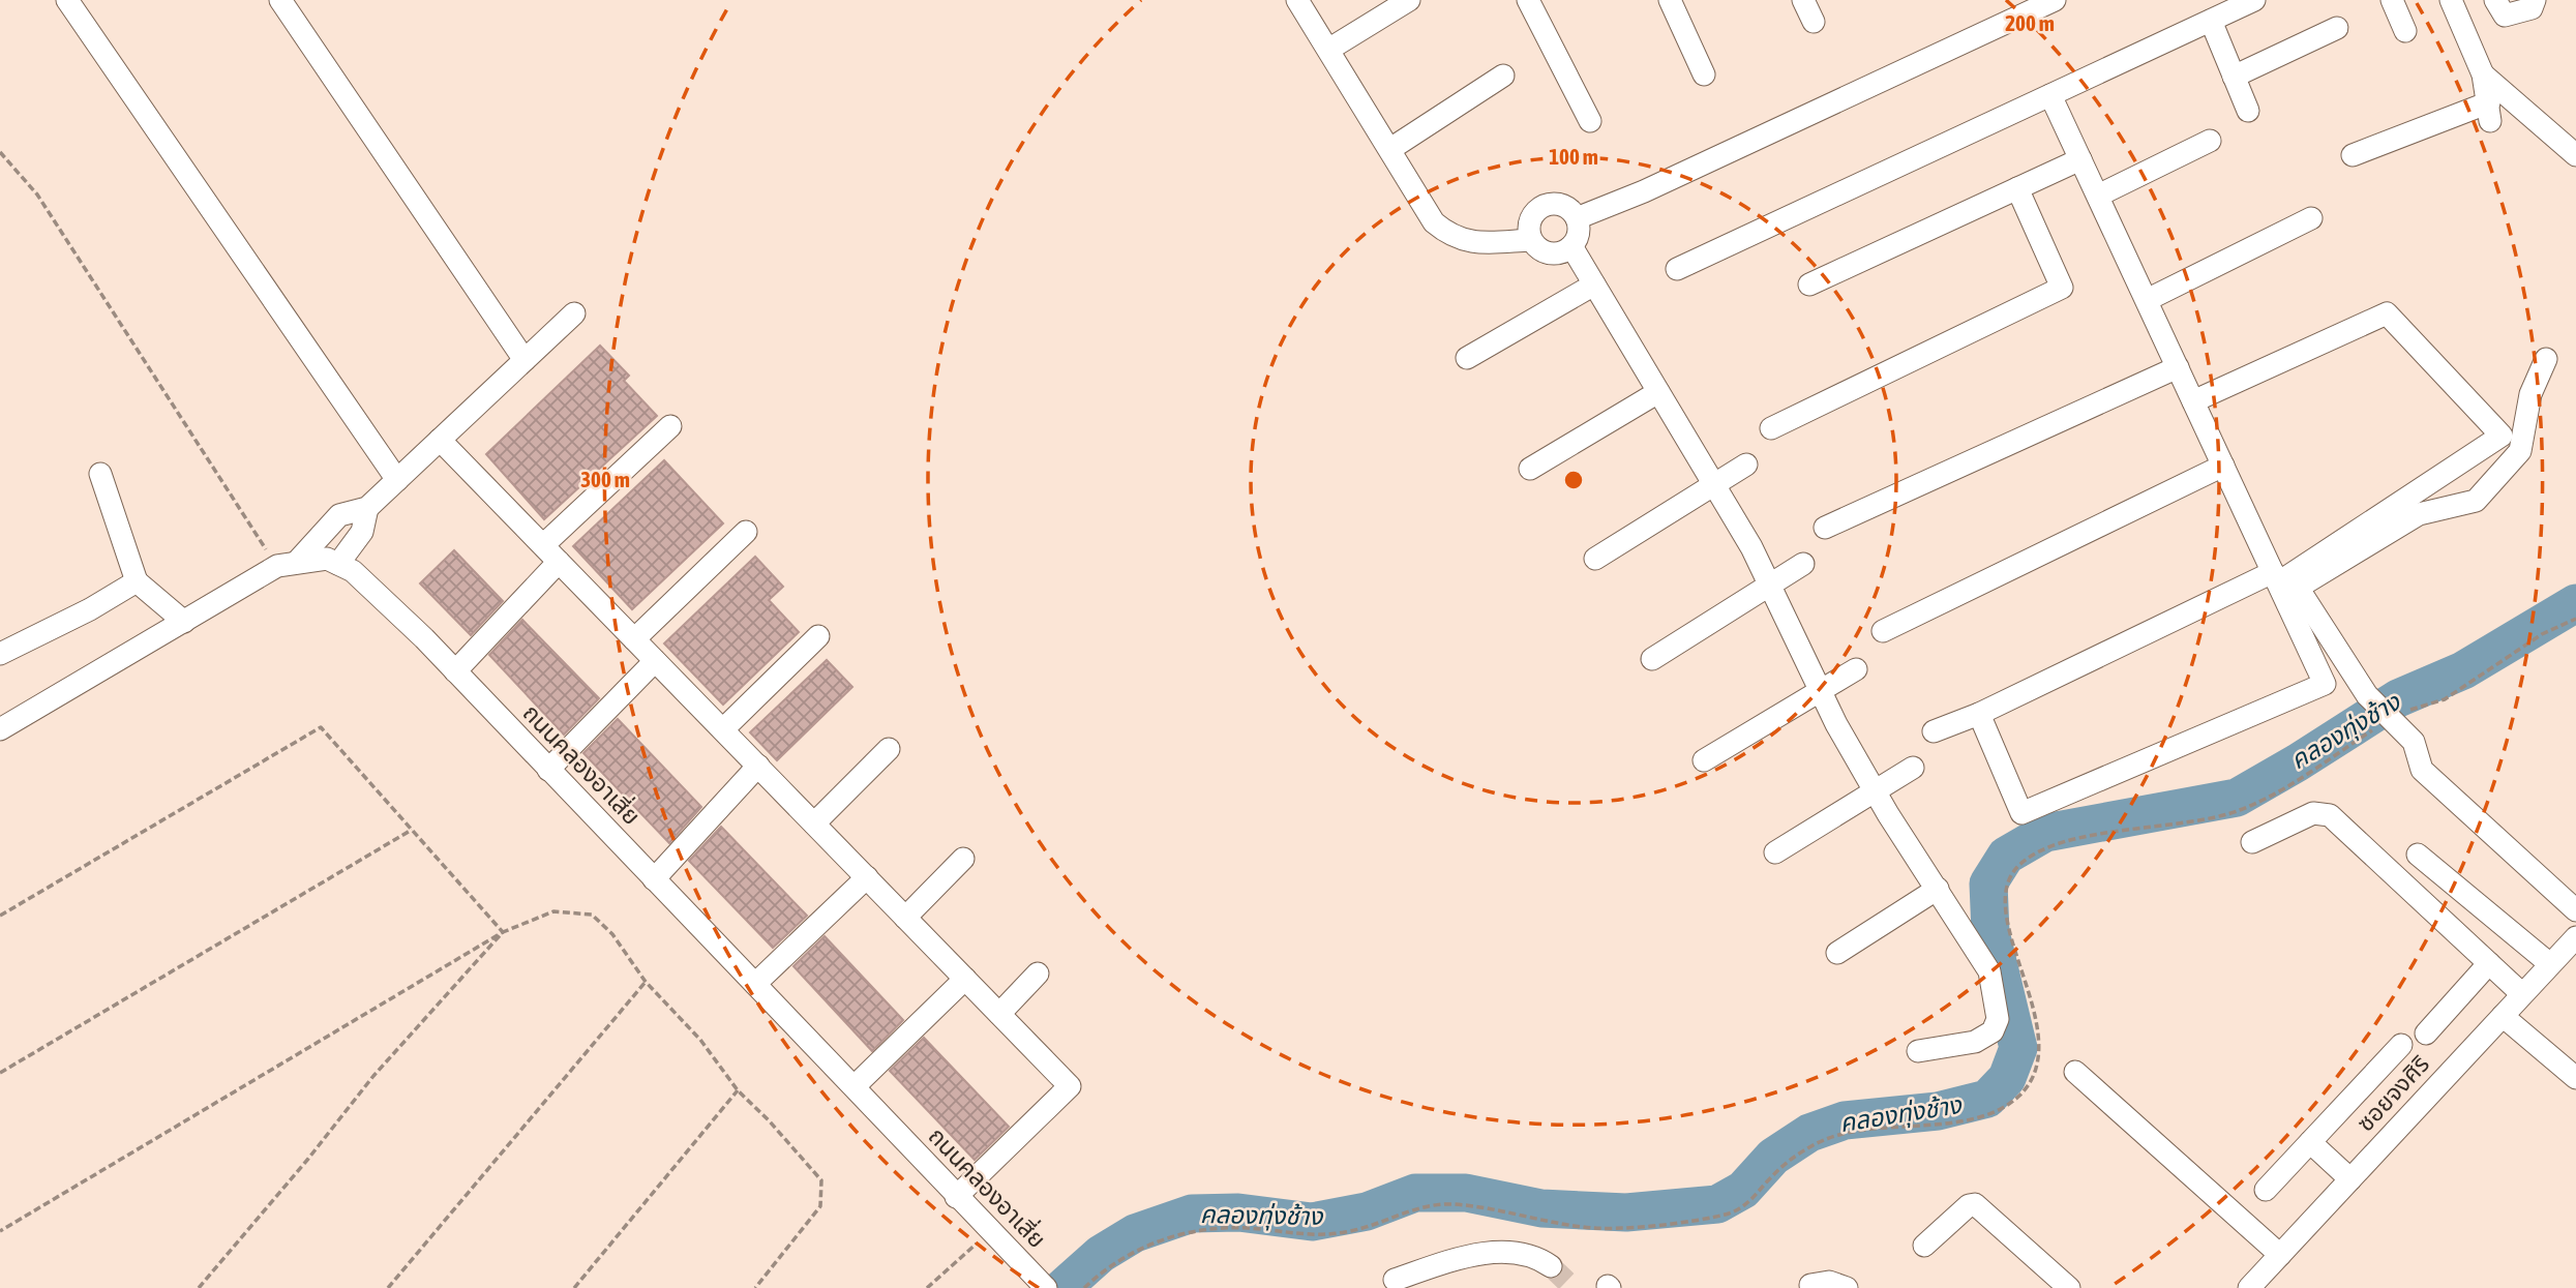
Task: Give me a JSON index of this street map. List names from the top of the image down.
{
  "streets": {
    "street": ["ถนนคลองอาเสี่ย", "ซอยจงศิริ"]
  },
  "water": ["คลองทุ่งช้าง"],
  "rings": ["200 m", "100 m", "300 m"]
}
